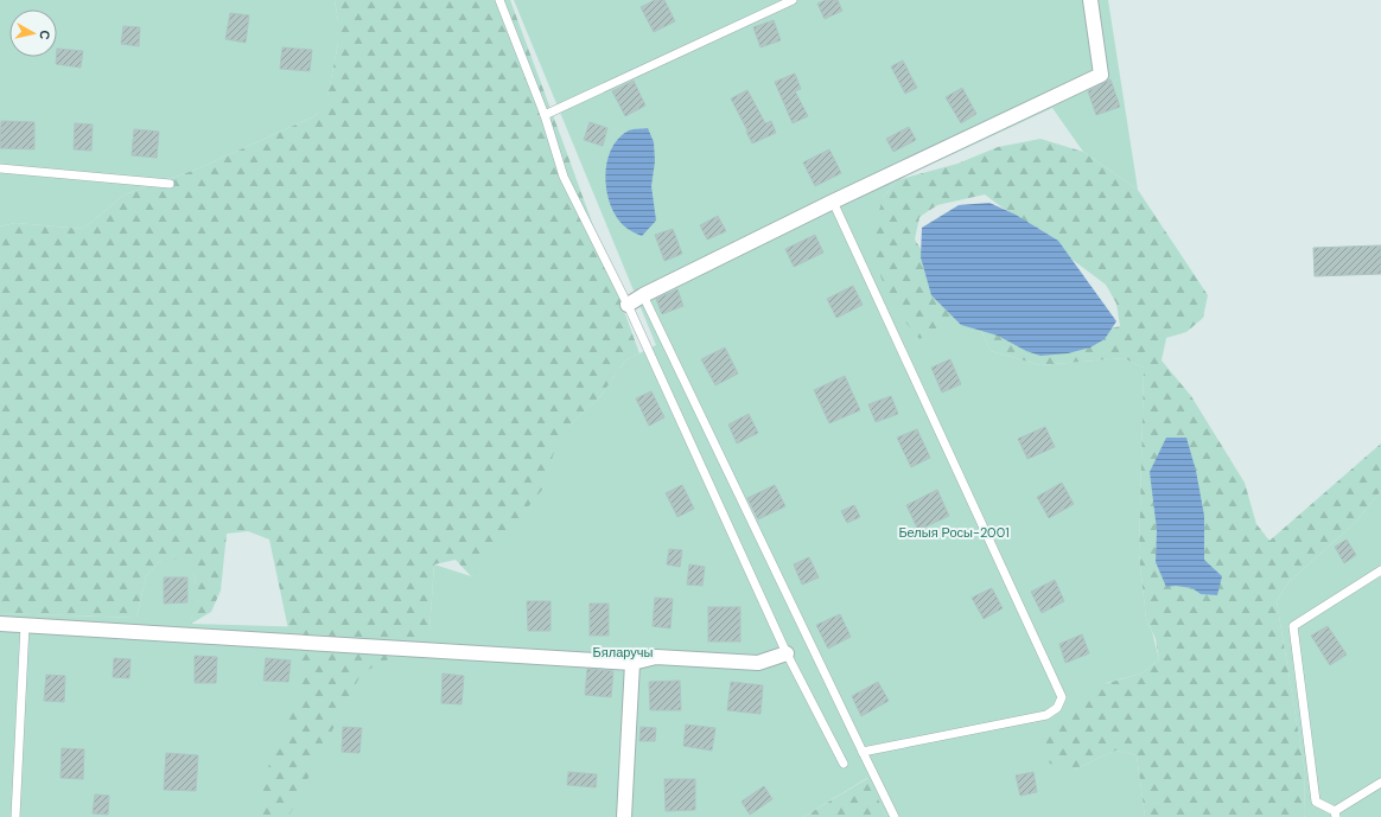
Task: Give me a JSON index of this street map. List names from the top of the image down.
{
  "parks": ["Белыя Росы-2001", "Бяларучы"],
  "north": "right"
}
